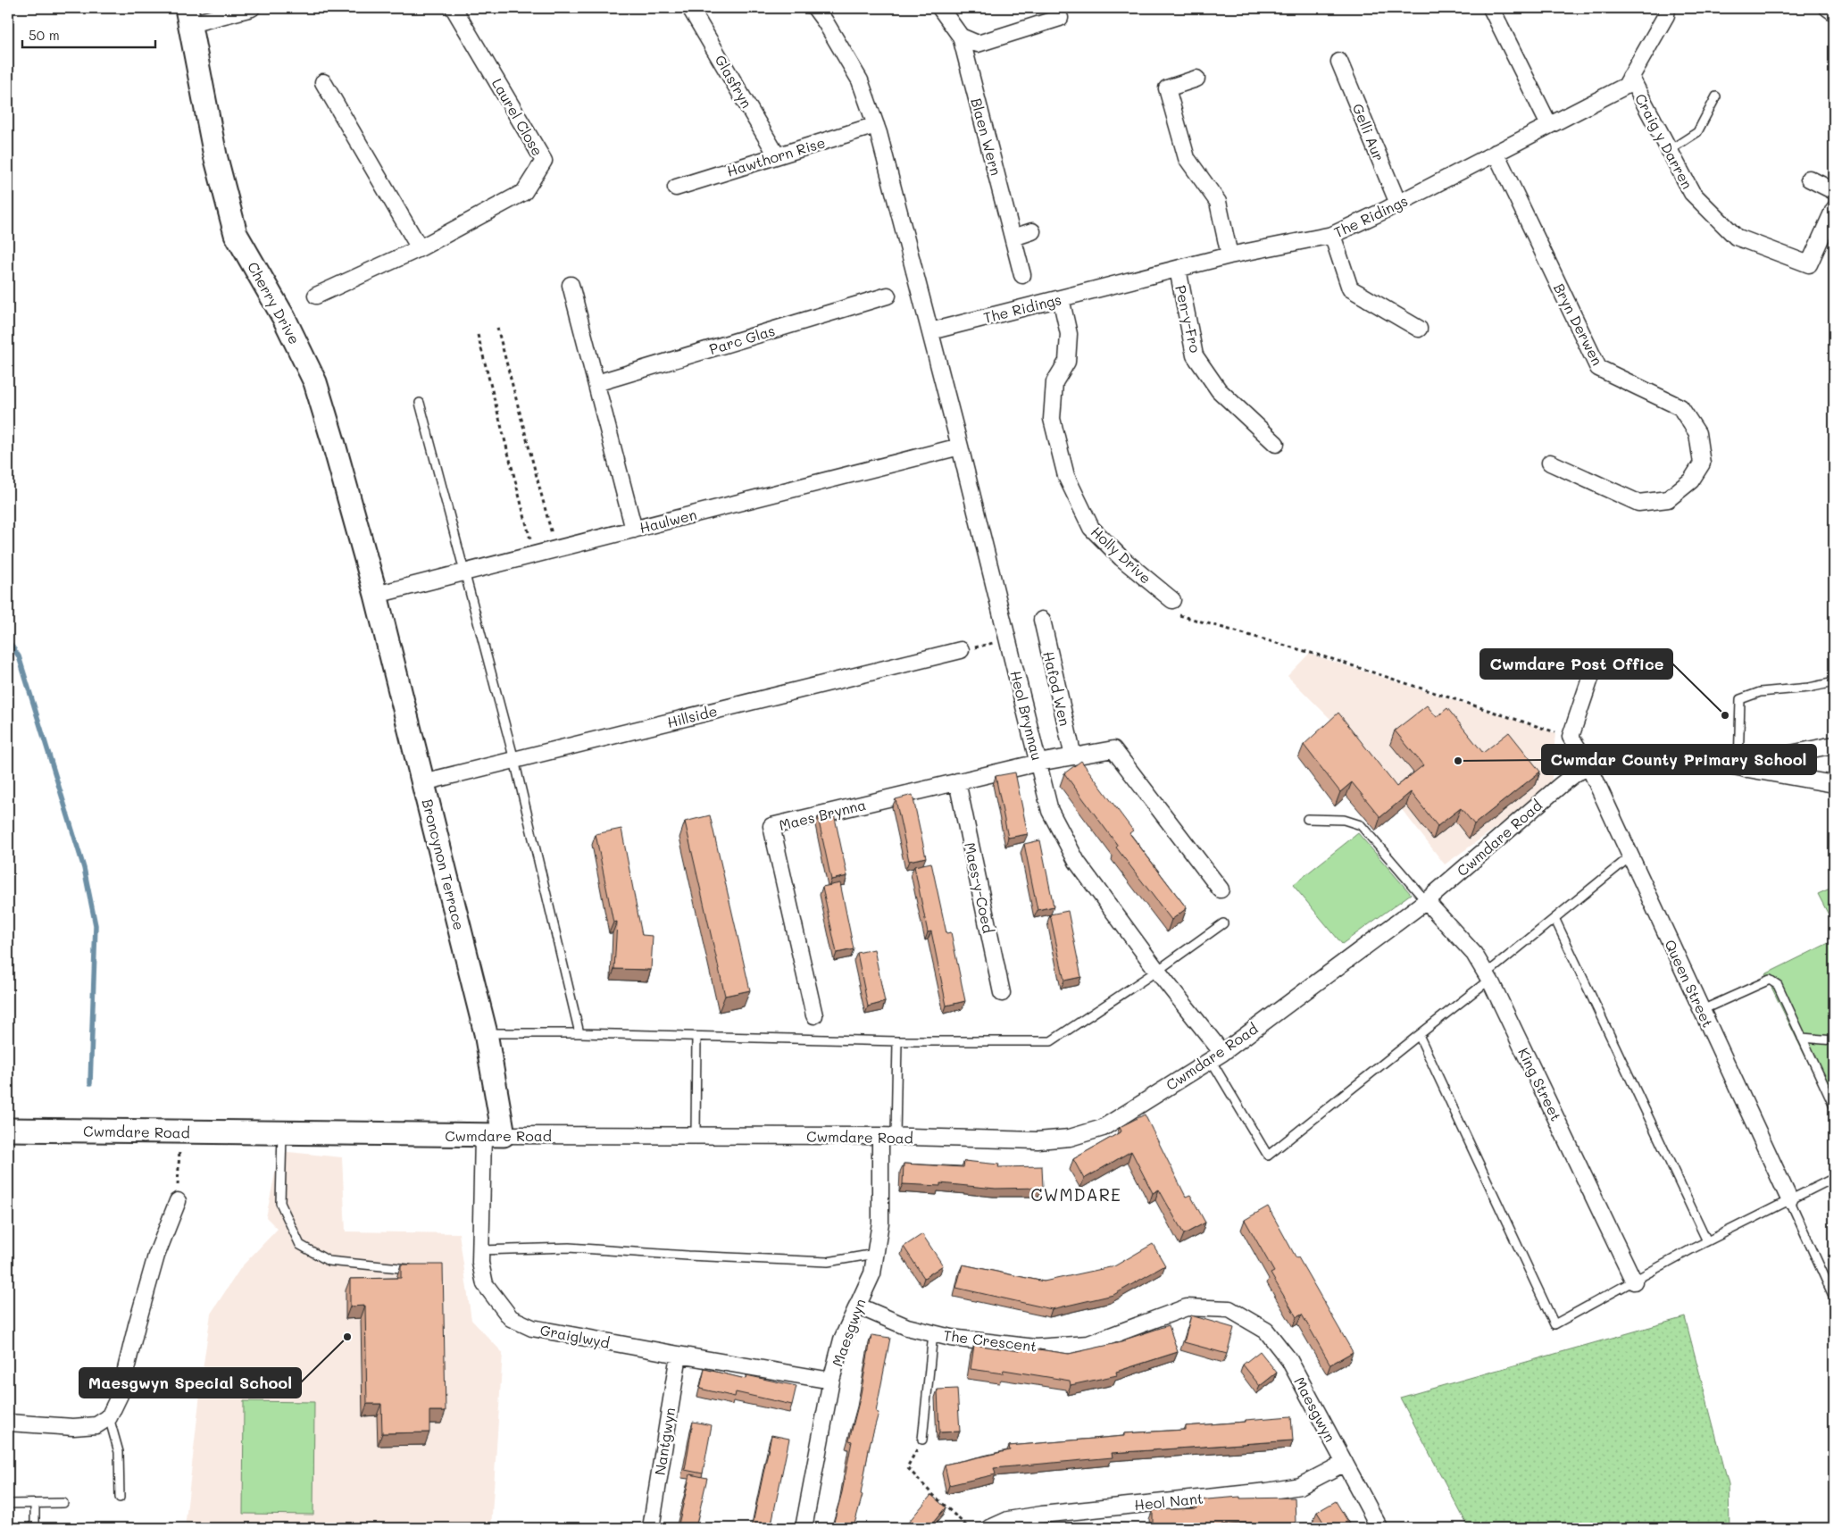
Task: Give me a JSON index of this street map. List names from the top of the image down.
{
  "streets": {
    "street": [
      "Glasfryn",
      "Laurel Close",
      "Gelli Aur",
      "Blaen Wern",
      "Craig y Darren",
      "Hawthorn Rise",
      "The Ridings",
      "Cherry Drive",
      "Pen-y-Fro",
      "Bryn Derwen",
      "Parc Glas",
      "Haulwen",
      "Holly Drive",
      "Hafod Wen",
      "Heol Brynnau",
      "Hillside",
      "Maes Brynna",
      "Cwmdare Road",
      "Broncynon Terrace",
      "Maes-y-Coed",
      "Queen Street",
      "King Street",
      "Maesgwyn",
      "Graiglwyd",
      "The Crescent",
      "Nantgwyn",
      "Heol Nant"
    ]
  },
  "crossings": [
    ["Glasfryn", "Hawthorn Rise"],
    ["Gelli Aur", "The Ridings"],
    ["Craig y Darren", "The Ridings"],
    ["Hawthorn Rise", "Heol Brynnau"],
    ["The Ridings", "Pen-y-Fro"],
    ["The Ridings", "Bryn Derwen"],
    ["The Ridings", "Holly Drive"],
    ["The Ridings", "Heol Brynnau"],
    ["Cherry Drive", "Haulwen"],
    ["Cherry Drive", "Broncynon Terrace"],
    ["Haulwen", "Heol Brynnau"],
    ["Haulwen", "Broncynon Terrace"],
    ["Heol Brynnau", "Cwmdare Road"],
    ["Hillside", "Broncynon Terrace"],
    ["Maes Brynna", "Maes-y-Coed"],
    ["Cwmdare Road", "Broncynon Terrace"],
    ["Cwmdare Road", "Queen Street"],
    ["Cwmdare Road", "King Street"],
    ["Cwmdare Road", "Maesgwyn"],
    ["Cwmdare Road", "Graiglwyd"],
    ["Broncynon Terrace", "Graiglwyd"],
    ["Maesgwyn", "Graiglwyd"],
    ["Maesgwyn", "The Crescent"],
    ["Maesgwyn", "Heol Nant"],
    ["Graiglwyd", "Nantgwyn"]
  ],
  "districts": ["CWMDARE"],
  "places": ["Cwmdare Post Office", "Cwmdar County Primary School", "Maesgwyn Special School"],
  "scale_bar": "50 m"
}
